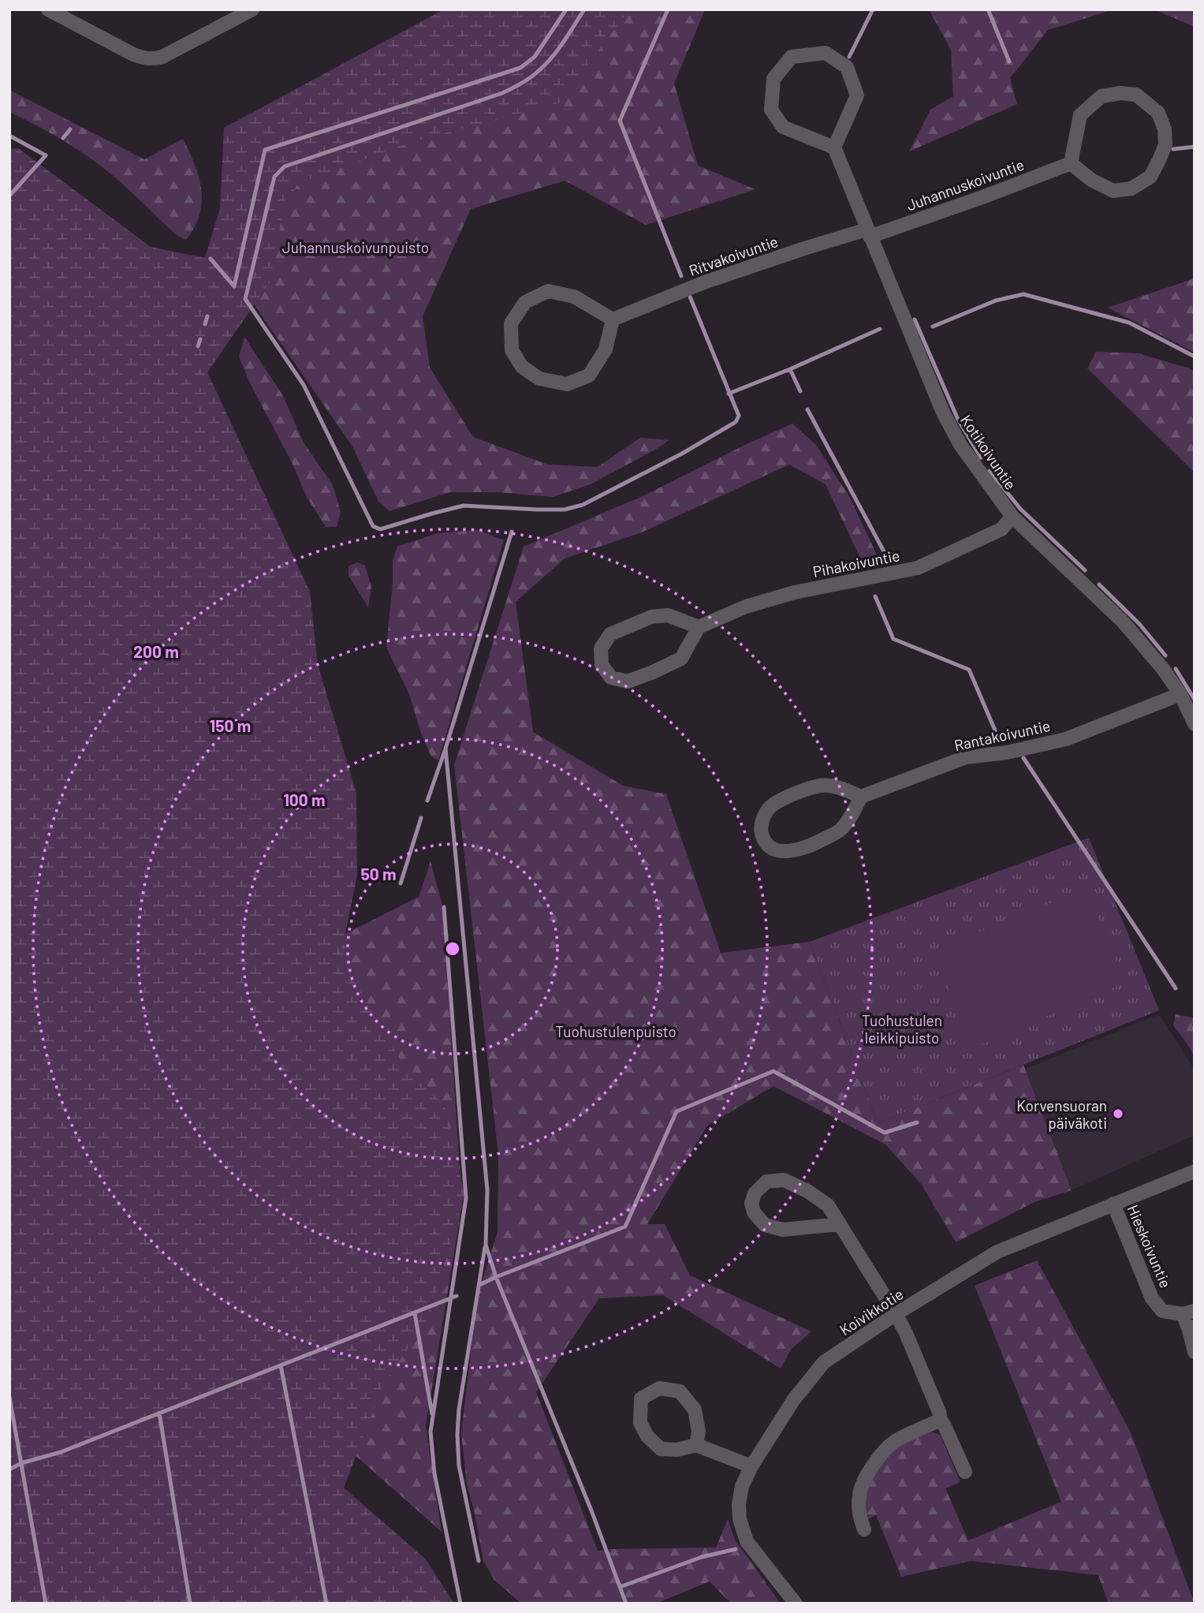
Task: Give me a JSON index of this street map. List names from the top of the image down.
{
  "streets": {
    "street": [
      "Juhannuskoivuntie",
      "Ritvakoivuntie",
      "Kotikoivuntie",
      "Pihakoivuntie",
      "Rantakoivuntie",
      "Hieskoivuntie",
      "Koivikkotie"
    ]
  },
  "crossings": [
    ["Juhannuskoivuntie", "Ritvakoivuntie"],
    ["Juhannuskoivuntie", "Kotikoivuntie"],
    ["Ritvakoivuntie", "Kotikoivuntie"],
    ["Kotikoivuntie", "Pihakoivuntie"],
    ["Kotikoivuntie", "Rantakoivuntie"],
    ["Hieskoivuntie", "Koivikkotie"]
  ],
  "parks": ["Juhannuskoivunpuisto", "Tuohustulen leikkipuisto", "Tuohustulenpuisto"],
  "places": ["Korvensuoran päiväkoti"],
  "rings": [
    "200 m",
    "150 m",
    "100 m",
    "50 m"
  ]
}
